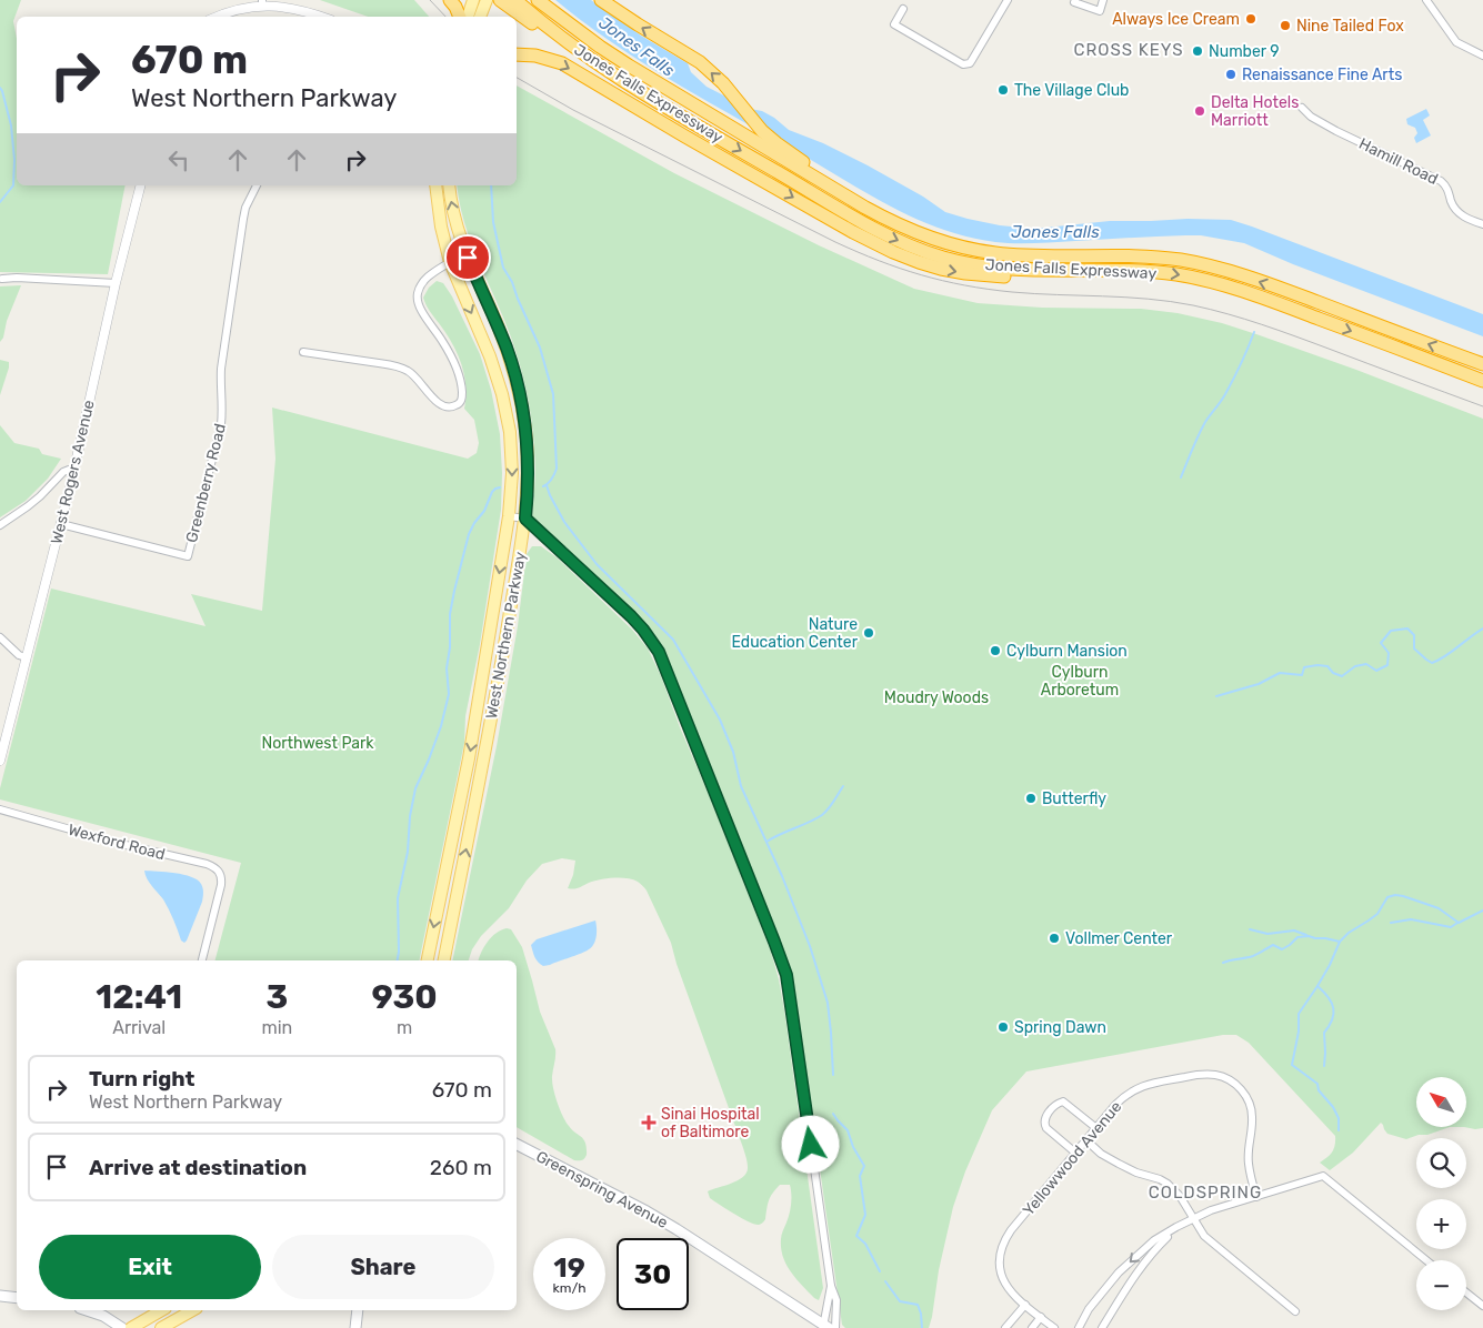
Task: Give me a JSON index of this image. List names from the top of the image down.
{
  "streets": {
    "highway": ["Jones Falls Expressway"],
    "main road": ["West Northern Parkway", "Greenspring Avenue"],
    "street": [
      "Hamill Road",
      "West Rogers Avenue",
      "Greenberry Road",
      "Wexford Road",
      "Yellowwood Avenue"
    ]
  },
  "crossings": [
    ["West Rogers Avenue", "Greenberry Road"]
  ],
  "districts": ["CROSS KEYS", "COLDSPRING"],
  "water": ["Jones Falls"],
  "parks": ["Cylburn Arboretum", "Moudry Woods", "Northwest Park"],
  "places": {
    "other": [
      "Always Ice Cream",
      "Nine Tailed Fox",
      "Number 9",
      "Renaissance Fine Arts",
      "The Village Club",
      "Delta Hotels Marriott",
      "Nature Education Center",
      "Cylburn Mansion",
      "Butterfly",
      "Vollmer Center",
      "Spring Dawn"
    ],
    "health": ["Sinai Hospital of Baltimore"]
  },
  "north": "top left",
  "page": {
    "turn": ["670 m", "West Northern Parkway"],
    "eta": [
      "12:41",
      "Arrival",
      "3",
      "min",
      "930",
      "m"
    ],
    "list": [
      {
        "name": "Turn right",
        "note": "West Northern Parkway",
        "value": "670 m"
      },
      {
        "name": "Arrive at destination",
        "value": "260 m"
      }
    ],
    "map_buttons": ["+", "−"],
    "buttons": ["Exit", "Share"],
    "speed": "19 km/h",
    "limit": "30"
  }
}
